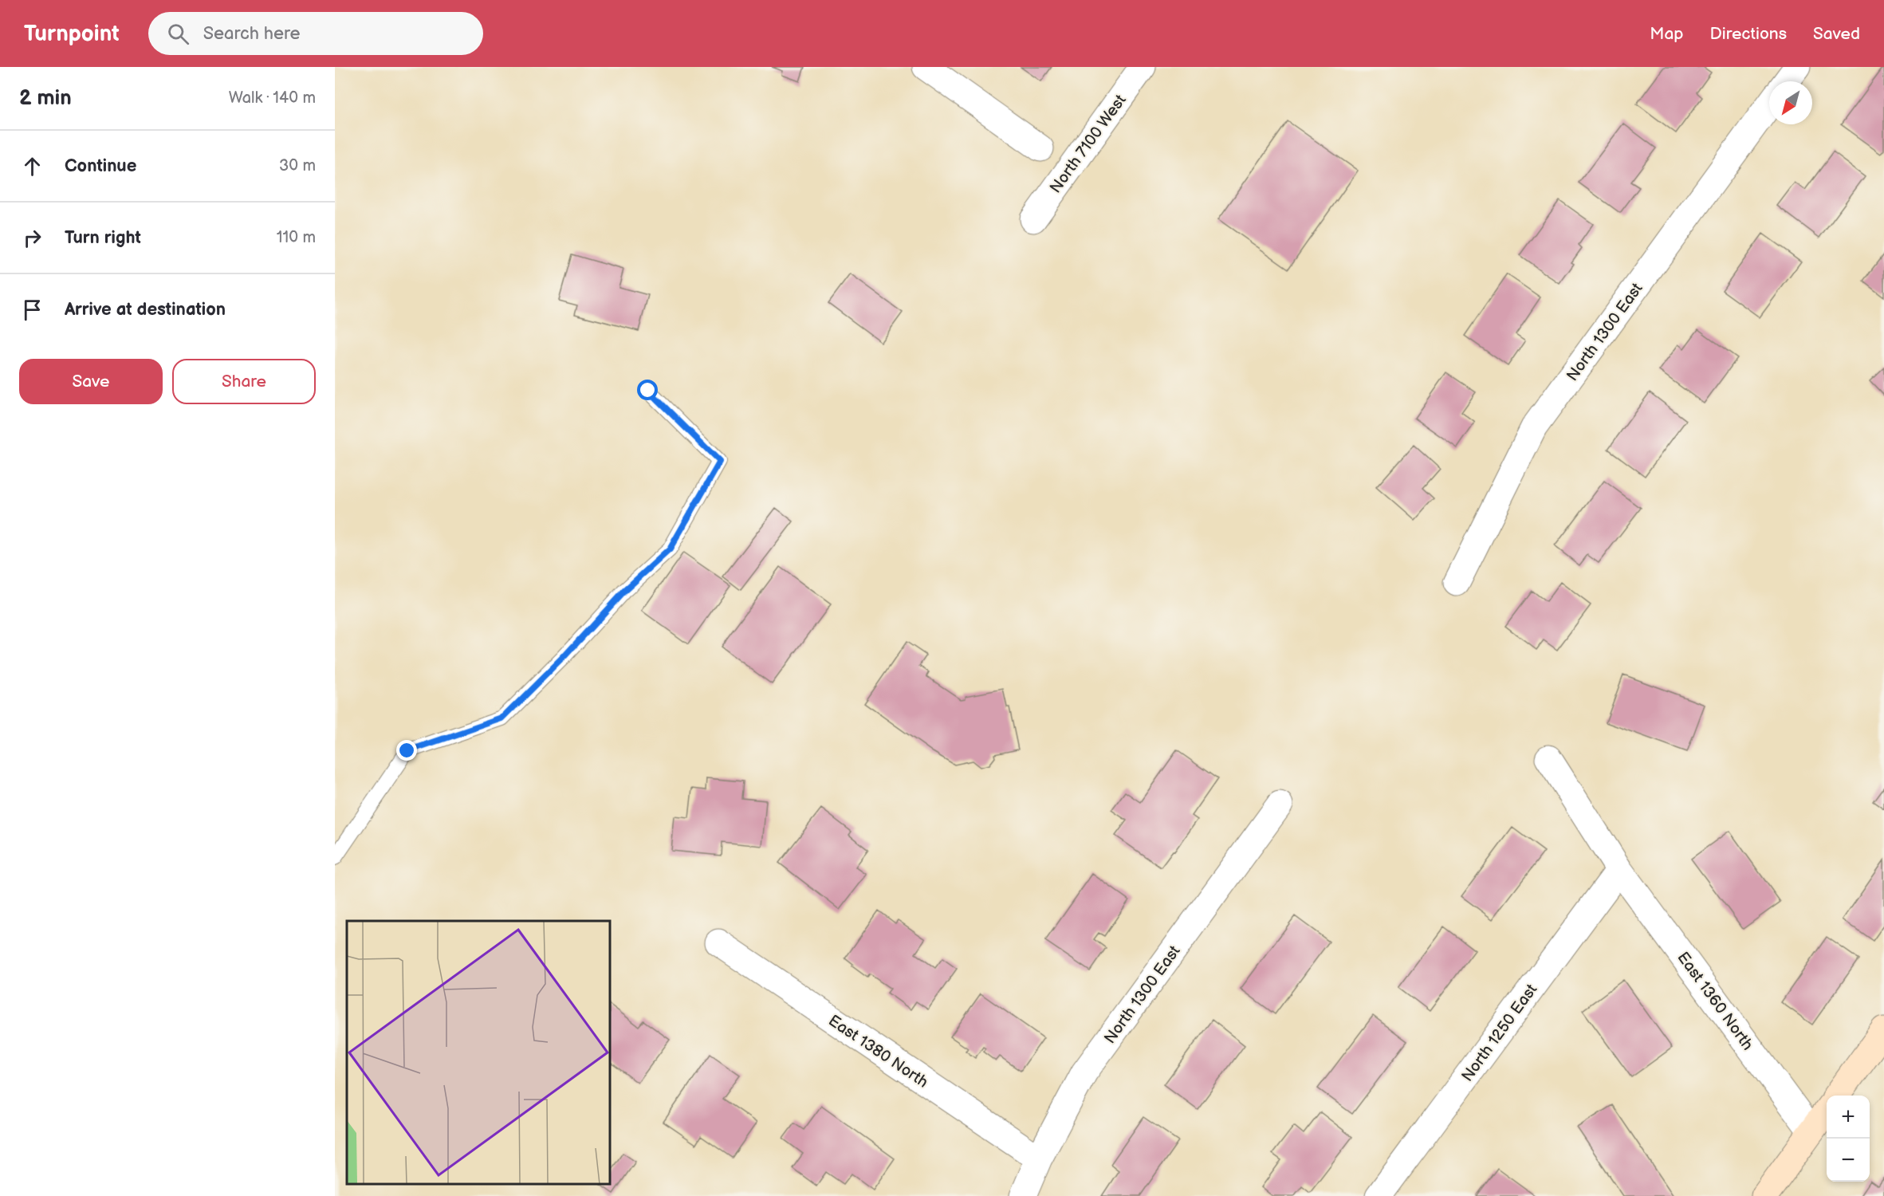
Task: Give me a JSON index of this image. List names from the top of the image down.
{
  "streets": {
    "street": [
      "North 7100 West",
      "North 1300 East",
      "East 1360 North",
      "North 1250 East",
      "East 1380 North"
    ]
  },
  "crossings": [
    ["North 1300 East", "East 1380 North"],
    ["East 1360 North", "North 1250 East"]
  ],
  "north": "bottom left",
  "page": {
    "header": "Turnpoint",
    "search": "Search here",
    "nav": ["Map", "Directions", "Saved"],
    "heading": ["2 min", "Walk · 140 m"],
    "list": [
      ["Continue", "30 m"],
      ["Turn right", "110 m"],
      "Arrive at destination"
    ],
    "buttons": ["Save", "Share"],
    "map_buttons": ["+", "−"]
  }
}
